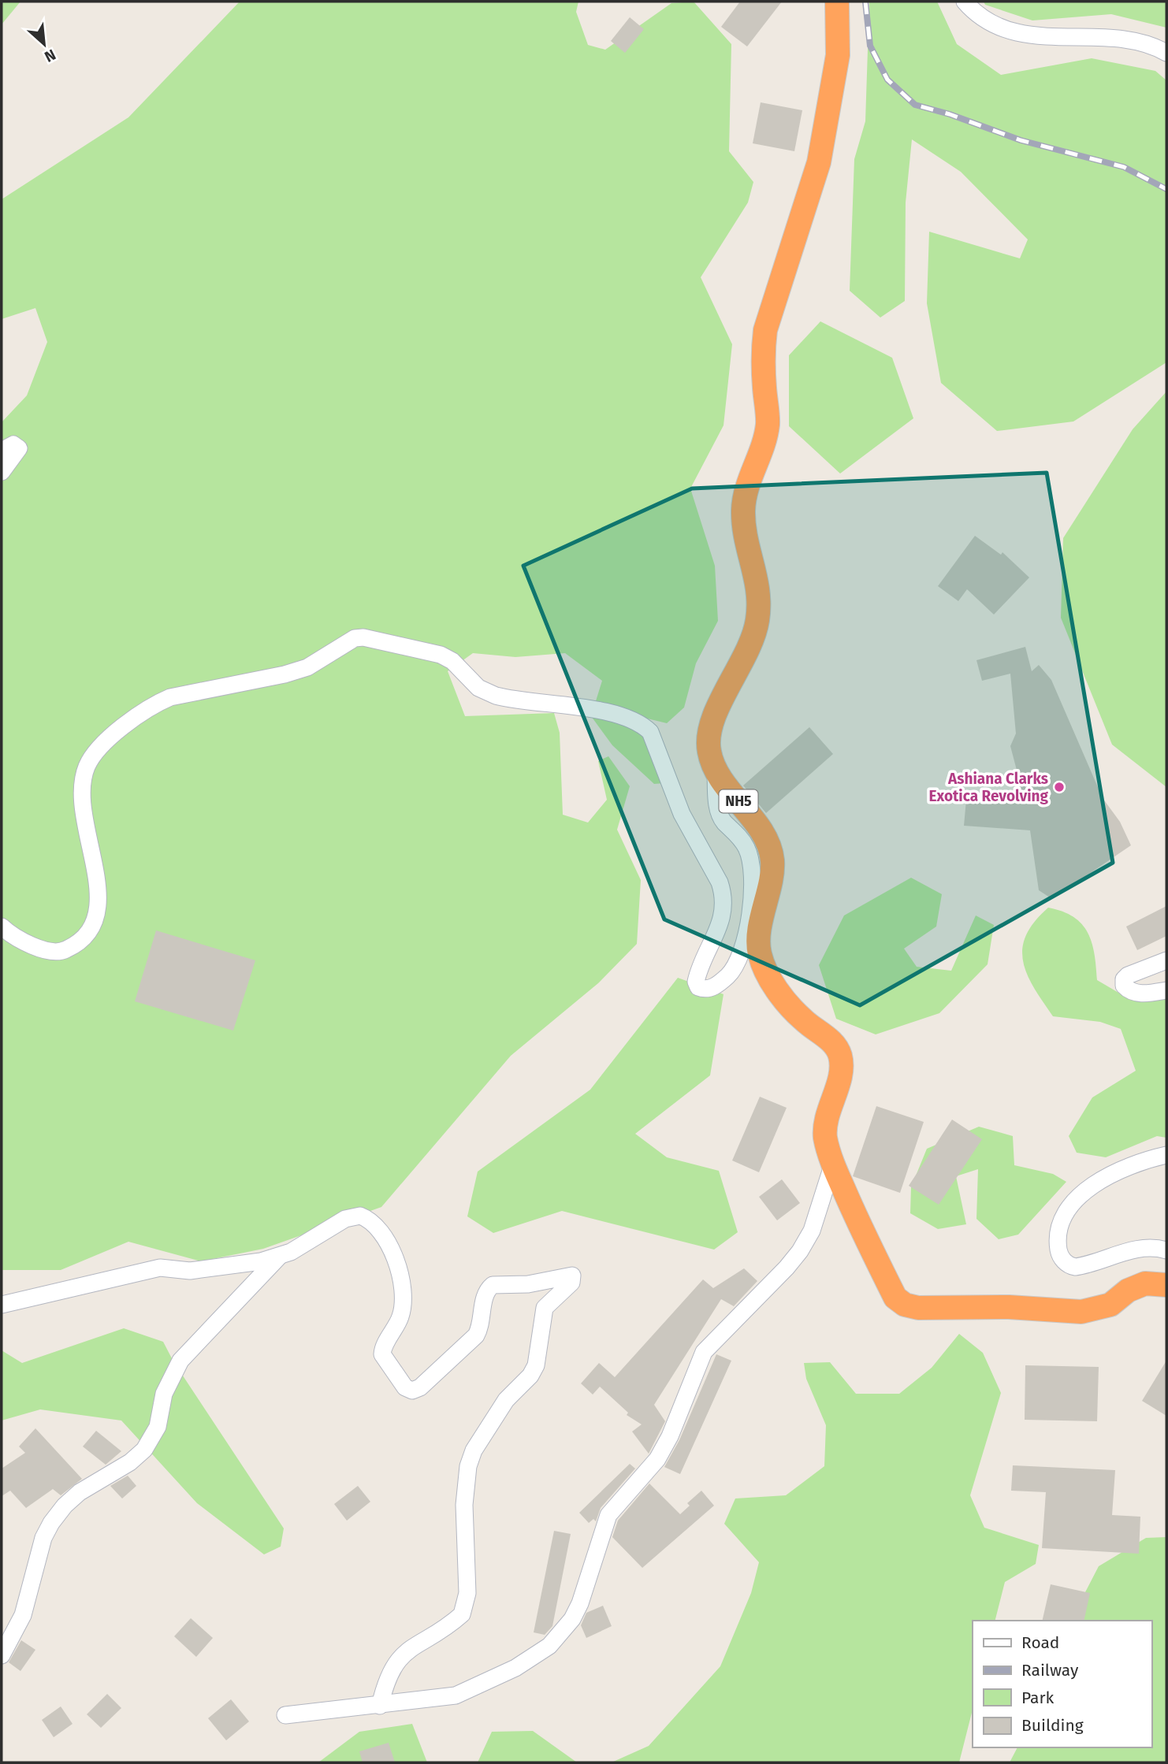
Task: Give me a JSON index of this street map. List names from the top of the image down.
{
  "streets": {
    "highway": ["NH5"]
  },
  "places": ["Ashiana Clarks Exotica Revolving"],
  "legend": [
    "Road",
    "Railway",
    "Park",
    "Building"
  ],
  "north": "bottom right"
}
